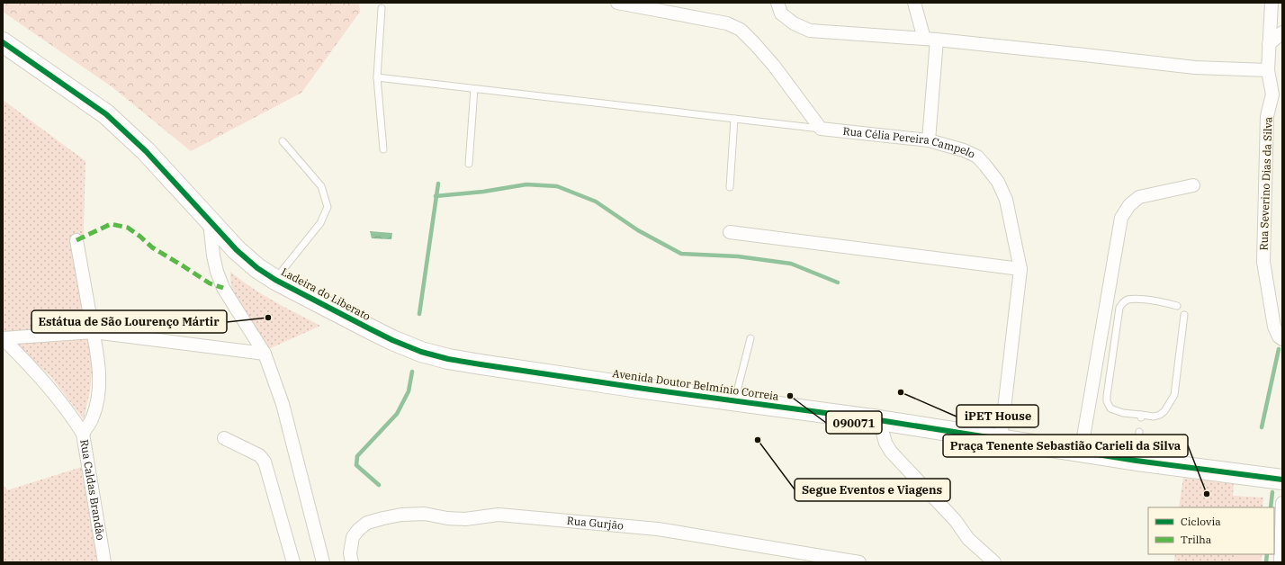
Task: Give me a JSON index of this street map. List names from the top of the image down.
{
  "streets": {
    "main road": ["Ladeira do Liberato", "Avenida Doutor Belmínio Correia"],
    "street": [
      "Rua Célia Pereira Campelo",
      "Rua Severino Dias da Silva",
      "Rua Caldas Brandão",
      "Rua Gurjão"
    ]
  },
  "crossings": [
    ["Rua Célia Pereira Campelo", "Avenida Doutor Belmínio Correia"],
    ["Ladeira do Liberato", "Avenida Doutor Belmínio Correia"]
  ],
  "places": [
    "Estátua de São Lourenço Mártir",
    "iPET House",
    "090071",
    "Segue Eventos e Viagens",
    "Praça Tenente Sebastião Carieli da Silva"
  ],
  "legend": ["Ciclovia", "Trilha"]
}
